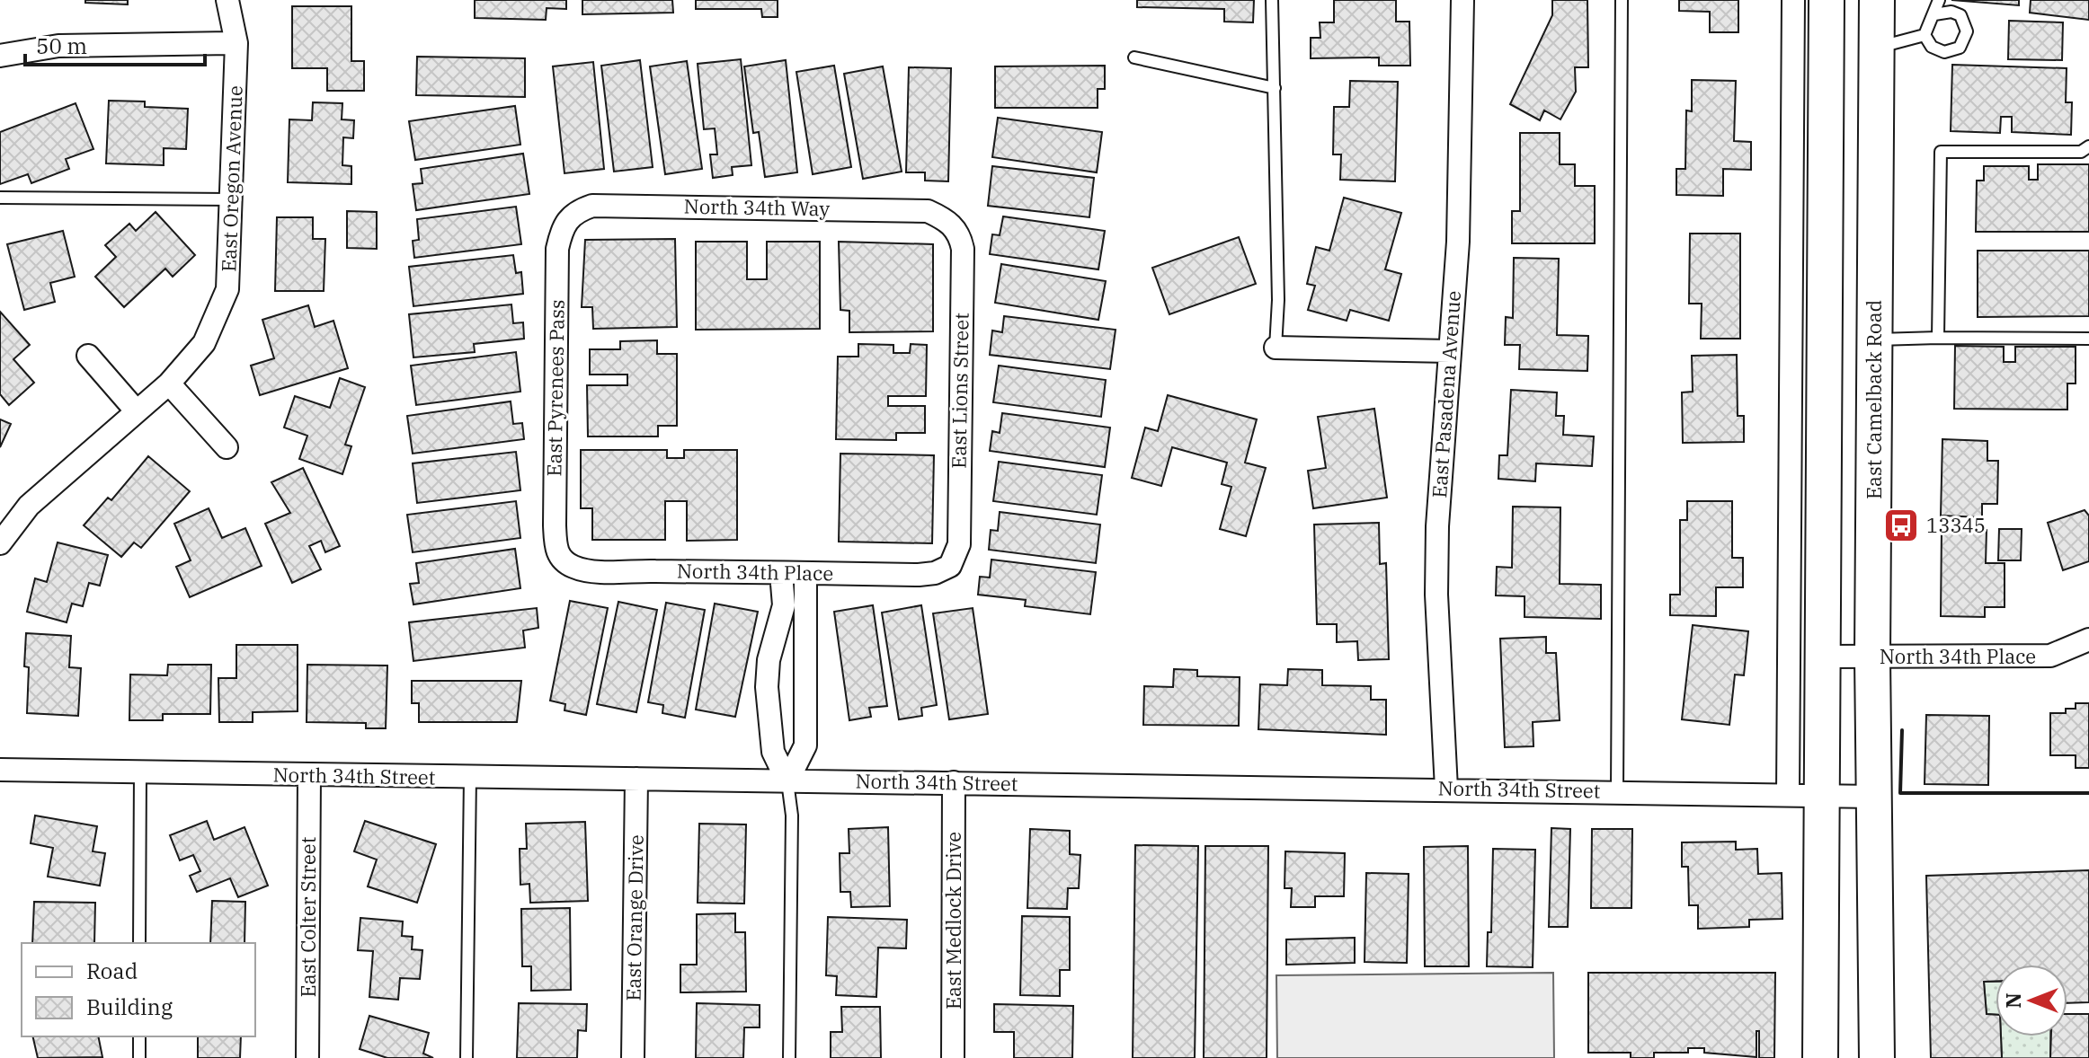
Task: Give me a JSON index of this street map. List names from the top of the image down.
{
  "streets": {
    "main road": ["East Camelback Road"],
    "street": [
      "East Oregon Avenue",
      "North 34th Way",
      "East Pyrenees Pass",
      "East Lions Street",
      "East Pasadena Avenue",
      "North 34th Place",
      "North 34th Street",
      "East Colter Street",
      "East Orange Drive",
      "East Medlock Drive"
    ]
  },
  "crossings": [
    ["North 34th Way", "East Pyrenees Pass"],
    ["North 34th Way", "East Lions Street"],
    ["East Pyrenees Pass", "North 34th Place"],
    ["East Lions Street", "North 34th Place"],
    ["East Pasadena Avenue", "North 34th Street"],
    ["East Camelback Road", "North 34th Place"],
    ["East Camelback Road", "North 34th Street"],
    ["North 34th Street", "East Colter Street"],
    ["North 34th Street", "East Orange Drive"],
    ["North 34th Street", "East Medlock Drive"]
  ],
  "places": {
    "bus stop": ["13345"]
  },
  "legend": ["Road", "Building"],
  "scale_bar": "50 m",
  "north": "left"
}
